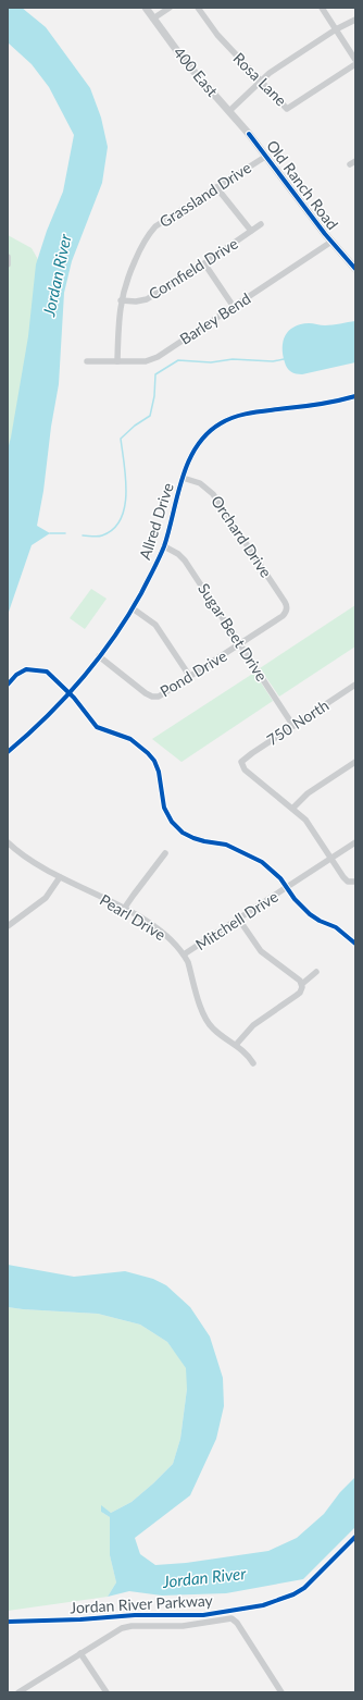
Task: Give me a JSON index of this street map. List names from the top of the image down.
{
  "streets": {
    "street": [
      "400 East",
      "Rosa Lane",
      "Old Ranch Road",
      "Grassland Drive",
      "Cornfield Drive",
      "Barley Bend",
      "Allred Drive",
      "Orchard Drive",
      "Sugar Beet Drive",
      "Pond Drive",
      "750 North",
      "Pearl Drive",
      "Mitchell Drive"
    ],
    "cycle path": ["Jordan River Parkway"]
  },
  "crossings": [
    ["400 East", "Old Ranch Road"],
    ["Old Ranch Road", "Grassland Drive"],
    ["Old Ranch Road", "Barley Bend"],
    ["Grassland Drive", "Cornfield Drive"],
    ["Grassland Drive", "Barley Bend"],
    ["Allred Drive", "Orchard Drive"],
    ["Allred Drive", "Sugar Beet Drive"],
    ["Allred Drive", "Pond Drive"],
    ["Orchard Drive", "Pond Drive"],
    ["Sugar Beet Drive", "Pond Drive"],
    ["Sugar Beet Drive", "750 North"],
    ["Pearl Drive", "Mitchell Drive"]
  ],
  "water": ["Jordan River"]
}
